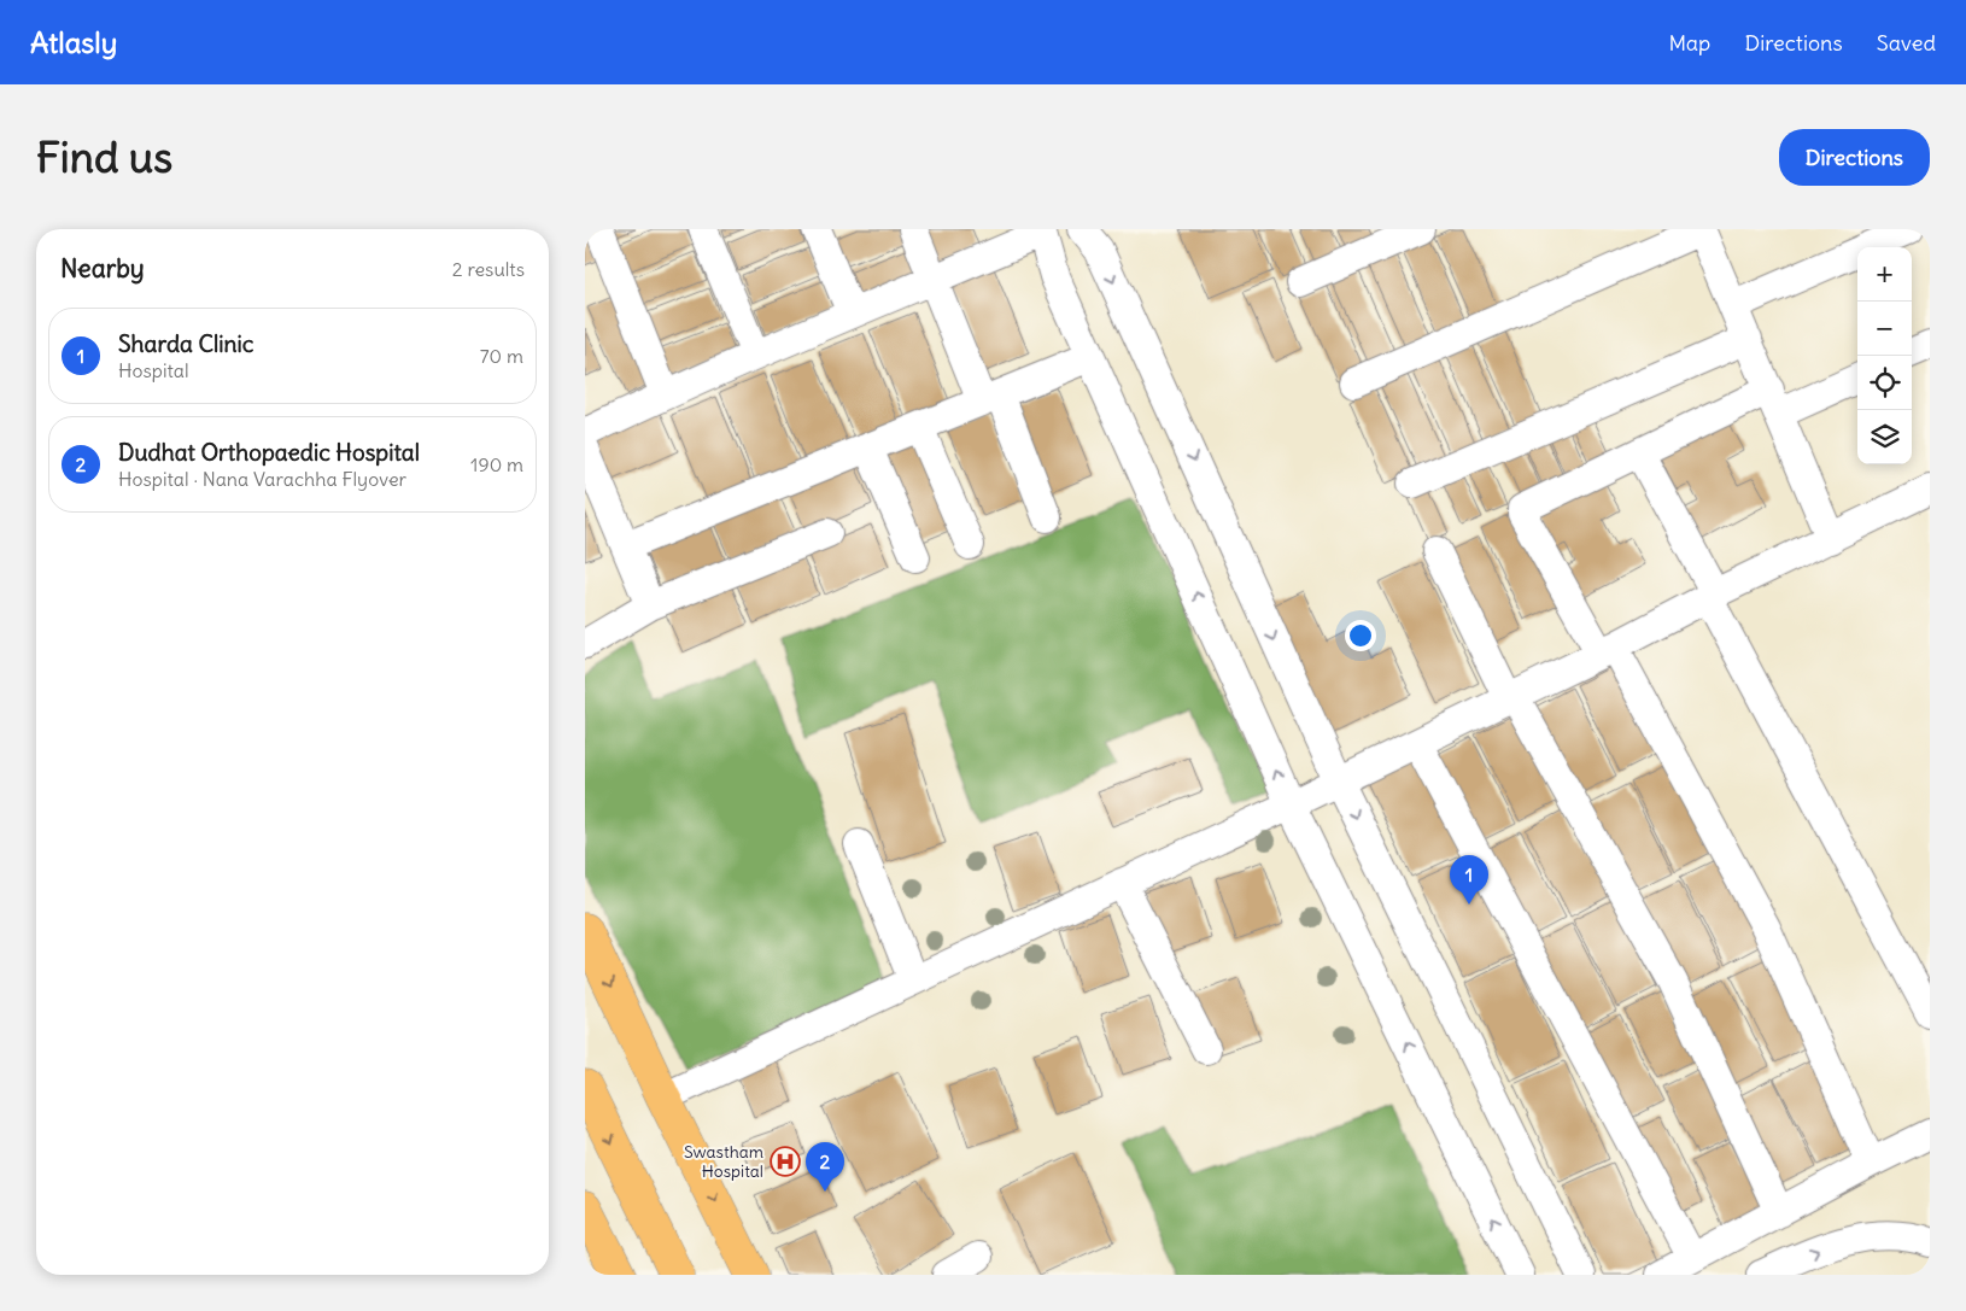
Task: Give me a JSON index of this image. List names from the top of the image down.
{
  "places": {
    "hospital": ["Swastham Hospital"]
  },
  "page": {
    "header": "Atlasly",
    "nav": ["Map", "Directions", "Saved"],
    "buttons": "Directions",
    "title": "Find us",
    "heading": ["Nearby", "2 results"],
    "map_buttons": ["+", "−"],
    "list": [
      {
        "mark": "1",
        "name": "Sharda Clinic",
        "note": "Hospital",
        "value": "70 m"
      },
      {
        "mark": "2",
        "name": "Dudhat Orthopaedic Hospital",
        "note": "Hospital · Nana Varachha Flyover",
        "value": "190 m"
      }
    ],
    "pins": ["1", "2"]
  }
}
